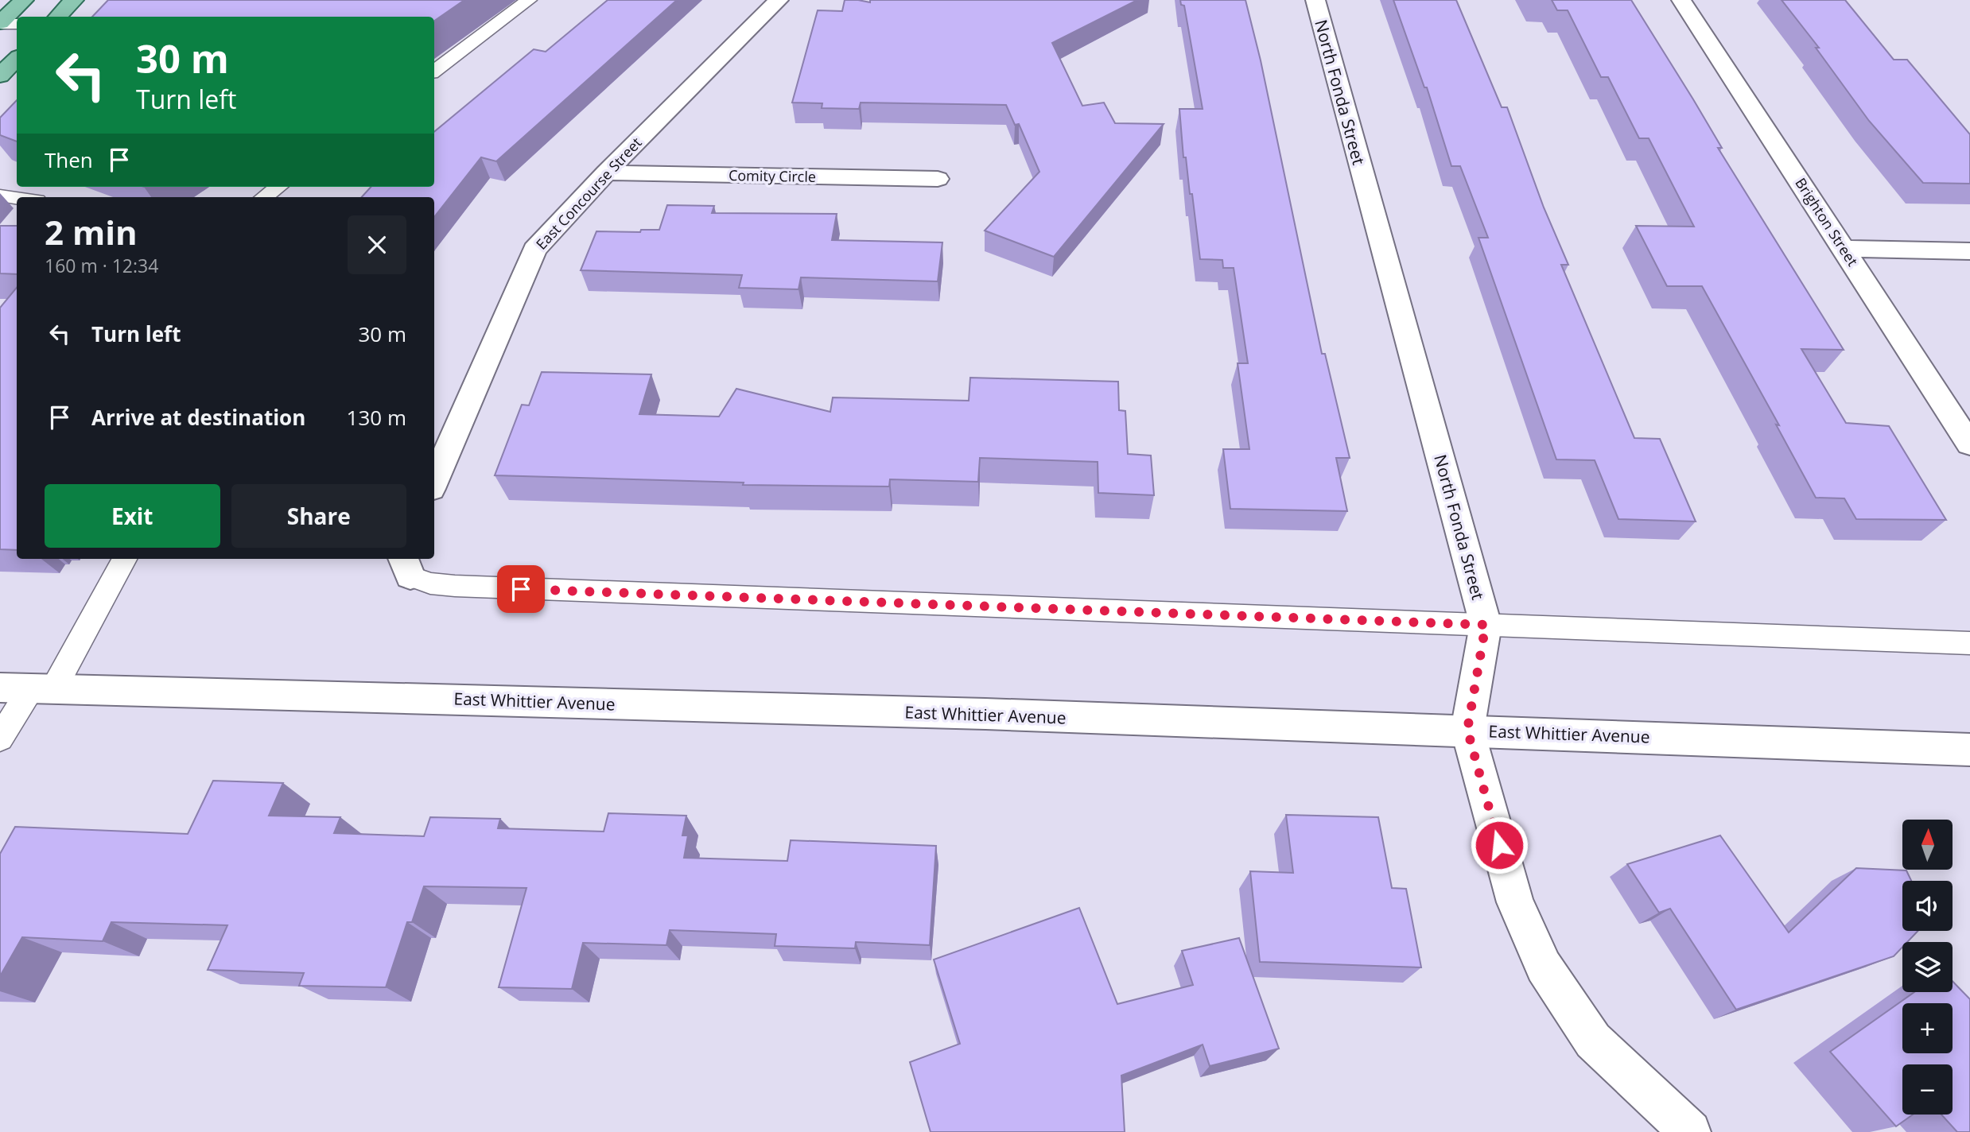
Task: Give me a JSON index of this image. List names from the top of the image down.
{
  "streets": {
    "street": [
      "North Fonda Street",
      "Comity Circle",
      "East Concourse Street",
      "Brighton Street",
      "East Whittier Avenue"
    ]
  },
  "crossings": [
    ["North Fonda Street", "East Whittier Avenue"],
    ["Comity Circle", "East Concourse Street"]
  ],
  "north": "top",
  "page": {
    "turn": ["30 m", "Turn left"],
    "then": "Then",
    "heading": ["2 min", "160 m · 12:34"],
    "list": [
      {
        "name": "Turn left",
        "value": "30 m"
      },
      {
        "name": "Arrive at destination",
        "value": "130 m"
      }
    ],
    "buttons": ["Exit", "Share"],
    "map_buttons": ["+", "−"]
  }
}
